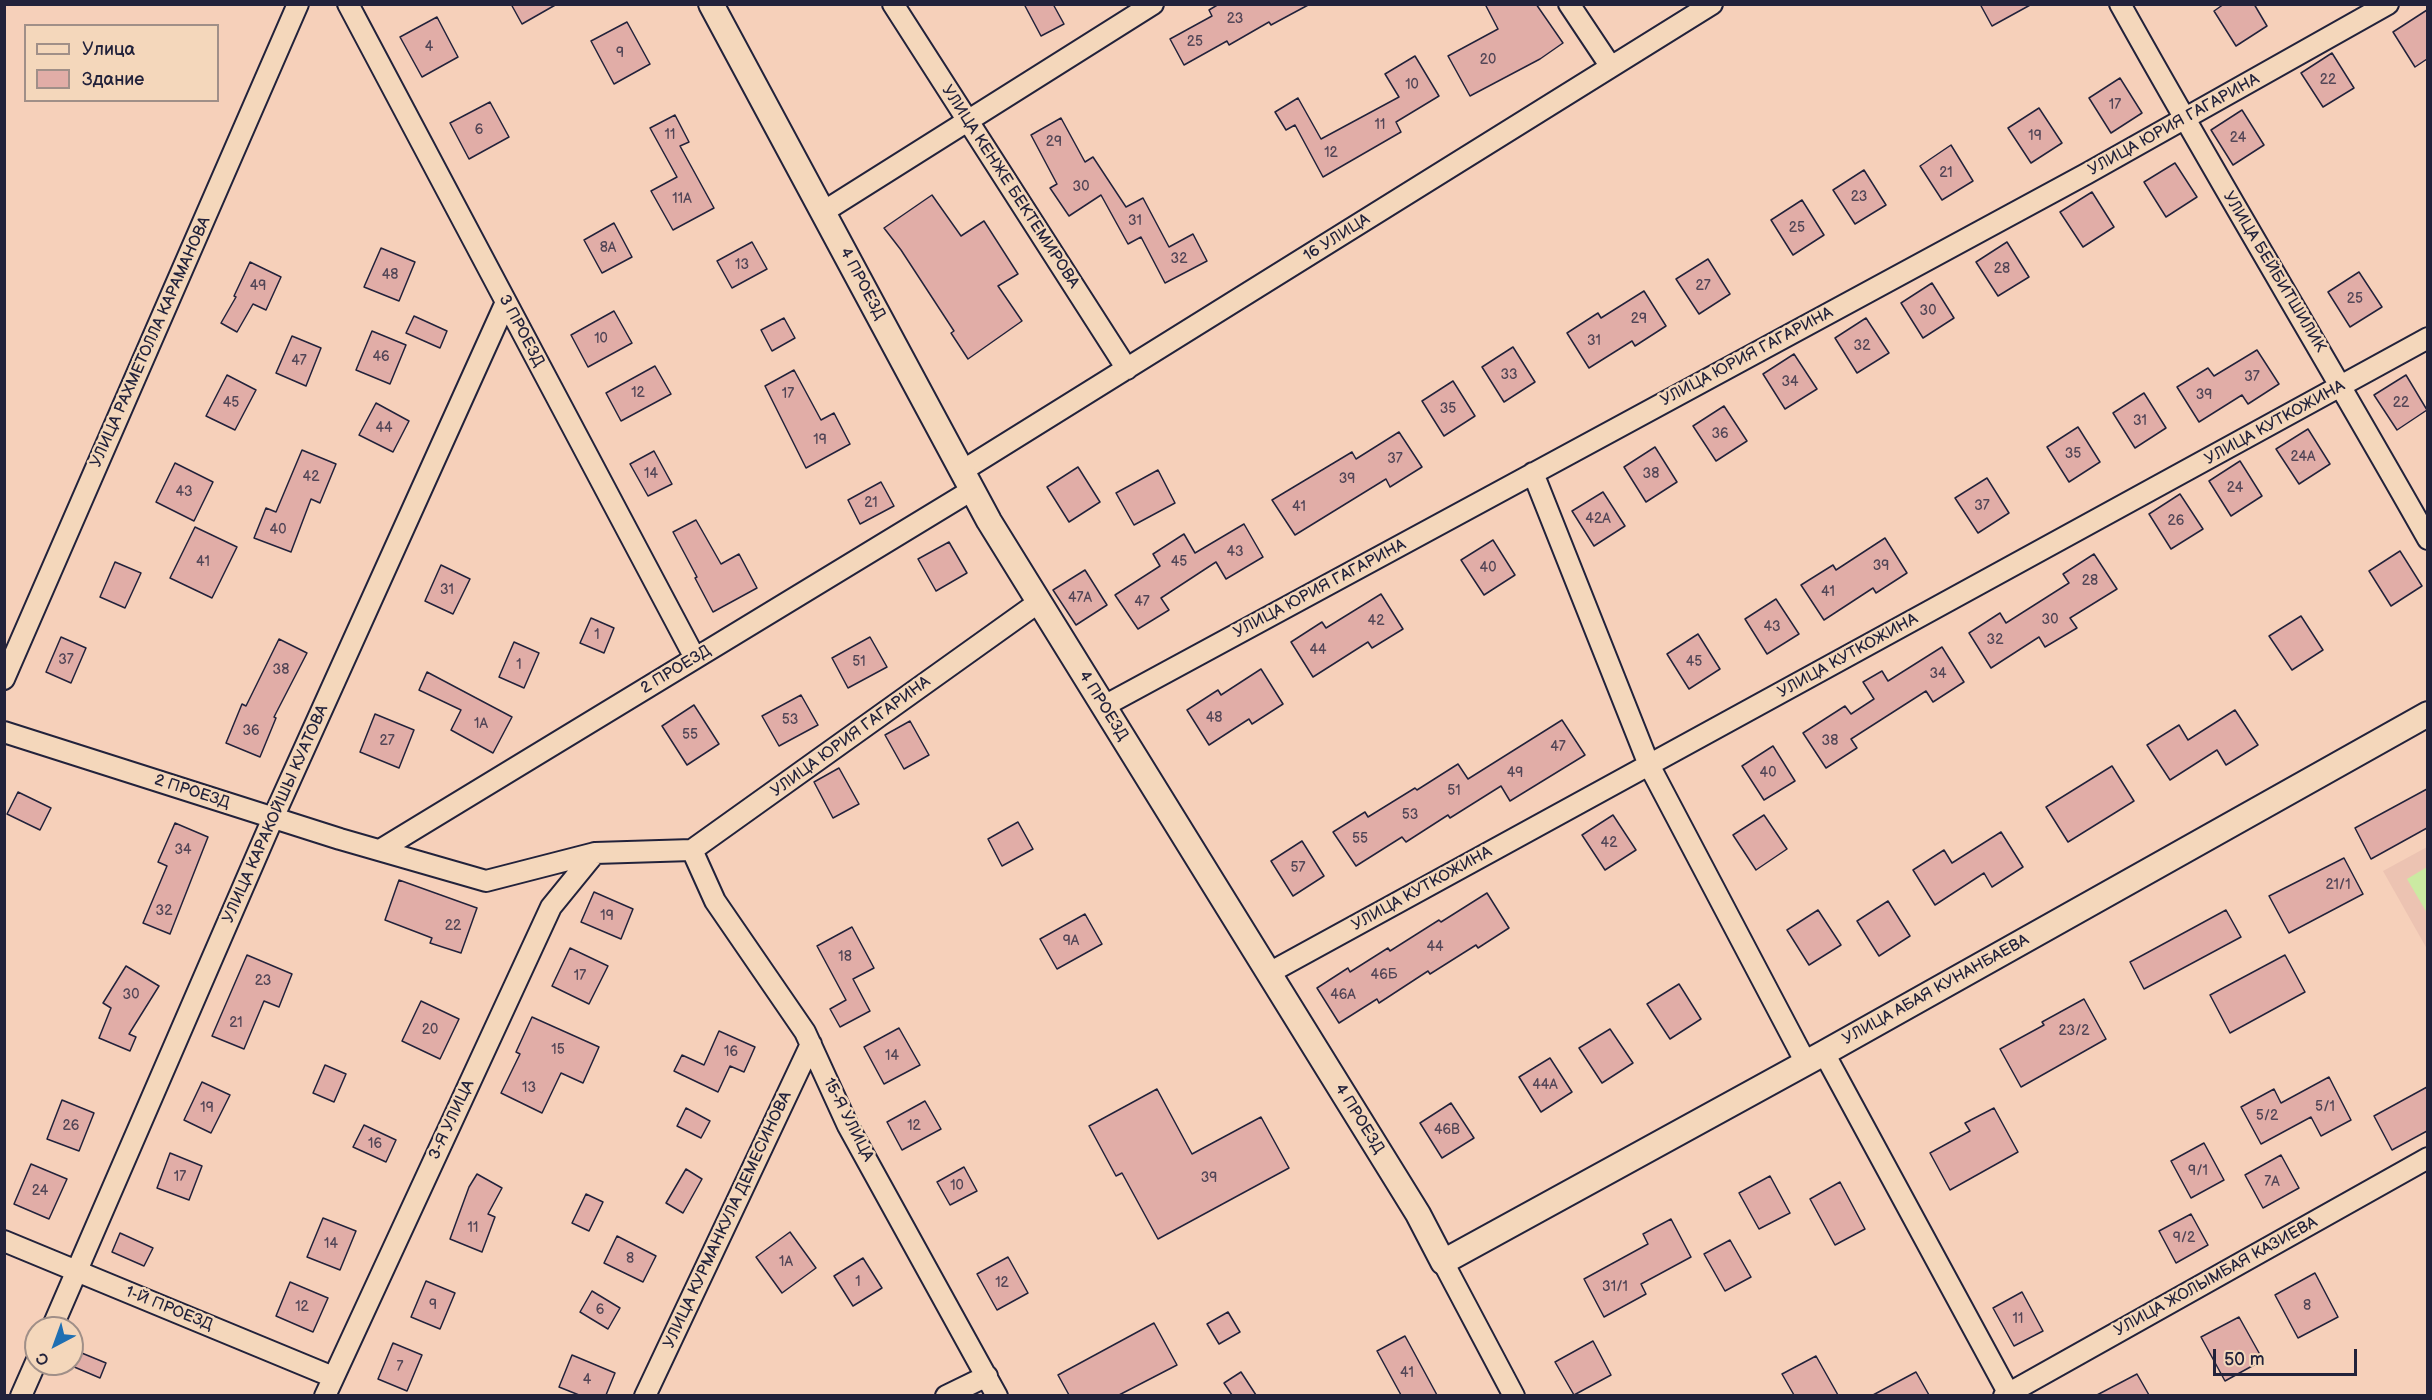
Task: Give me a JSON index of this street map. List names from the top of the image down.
{
  "streets": {
    "street": [
      "УЛИЦА ЮРИЯ ГАГАРИНА",
      "УЛИЦА КЕНЖЕ БЕКТЕМИРОВА",
      "16 УЛИЦА",
      "УЛИЦА БЕЙБИТШИЛИК",
      "4 ПРОЕЗД",
      "3 ПРОЕЗД",
      "УЛИЦА РАХМЕТОЛЛА КАРАМАНОВА",
      "УЛИЦА КУТКОЖИНА",
      "2 ПРОЕЗД",
      "УЛИЦА КАРАКОЙШЫ КУАТОВА",
      "УЛИЦА АБАЯ КУНАНБАЕВА",
      "3-Я УЛИЦА",
      "15-Я УЛИЦА",
      "УЛИЦА КУРМАНКУЛА ДЕМЕСИНОВА",
      "УЛИЦА ЖОЛЫМБАЯ КАЗИЕВА",
      "1-Й ПРОЕЗД"
    ]
  },
  "crossings": [
    ["УЛИЦА ЮРИЯ ГАГАРИНА", "УЛИЦА БЕЙБИТШИЛИК"],
    ["УЛИЦА ЮРИЯ ГАГАРИНА", "4 ПРОЕЗД"],
    ["УЛИЦА ЮРИЯ ГАГАРИНА", "2 ПРОЕЗД"],
    ["УЛИЦА ЮРИЯ ГАГАРИНА", "15-Я УЛИЦА"],
    ["УЛИЦА КЕНЖЕ БЕКТЕМИРОВА", "16 УЛИЦА"],
    ["16 УЛИЦА", "4 ПРОЕЗД"],
    ["16 УЛИЦА", "2 ПРОЕЗД"],
    ["УЛИЦА БЕЙБИТШИЛИК", "УЛИЦА КУТКОЖИНА"],
    ["4 ПРОЕЗД", "УЛИЦА КУТКОЖИНА"],
    ["4 ПРОЕЗД", "2 ПРОЕЗД"],
    ["4 ПРОЕЗД", "УЛИЦА АБАЯ КУНАНБАЕВА"],
    ["3 ПРОЕЗД", "2 ПРОЕЗД"],
    ["3 ПРОЕЗД", "УЛИЦА КАРАКОЙШЫ КУАТОВА"],
    ["2 ПРОЕЗД", "УЛИЦА КАРАКОЙШЫ КУАТОВА"],
    ["2 ПРОЕЗД", "3-Я УЛИЦА"],
    ["2 ПРОЕЗД", "15-Я УЛИЦА"],
    ["УЛИЦА КАРАКОЙШЫ КУАТОВА", "1-Й ПРОЕЗД"],
    ["3-Я УЛИЦА", "1-Й ПРОЕЗД"],
    ["15-Я УЛИЦА", "УЛИЦА КУРМАНКУЛА ДЕМЕСИНОВА"]
  ],
  "house_numbers": [
    "23",
    "25",
    "4",
    "9",
    "20",
    "22",
    "10",
    "17",
    "11",
    "6",
    "11",
    "19",
    "24",
    "29",
    "12",
    "21",
    "30",
    "23",
    "11А",
    "31",
    "25",
    "8А",
    "32",
    "13",
    "28",
    "48",
    "49",
    "27",
    "25",
    "30",
    "29",
    "10",
    "31",
    "32",
    "46",
    "47",
    "33",
    "37",
    "34",
    "12",
    "17",
    "39",
    "45",
    "22",
    "35",
    "31",
    "44",
    "36",
    "19",
    "35",
    "24А",
    "37",
    "14",
    "38",
    "42",
    "39",
    "24",
    "43",
    "21",
    "37",
    "41",
    "42А",
    "26",
    "40",
    "43",
    "41",
    "45",
    "39",
    "40",
    "28",
    "31",
    "41",
    "47А",
    "47",
    "30",
    "42",
    "43",
    "1",
    "32",
    "44",
    "37",
    "51",
    "45",
    "1",
    "38",
    "34",
    "48",
    "53",
    "1А",
    "36",
    "55",
    "27",
    "38",
    "47",
    "49",
    "40",
    "51",
    "53",
    "55",
    "42",
    "34",
    "57",
    "21/1",
    "32",
    "19",
    "22",
    "9А",
    "44",
    "18",
    "46Б",
    "17",
    "23",
    "30",
    "46А",
    "21",
    "20",
    "23/2",
    "15",
    "16",
    "14",
    "44А",
    "13",
    "5/1",
    "19",
    "5/2",
    "26",
    "12",
    "46В",
    "16",
    "9/1",
    "17",
    "39",
    "7А",
    "10",
    "24",
    "11",
    "9/2",
    "14",
    "8",
    "1А",
    "1",
    "12",
    "31/1",
    "9",
    "8",
    "12",
    "6",
    "11",
    "7",
    "41",
    "4"
  ],
  "legend": ["Улица", "Здание"],
  "scale_bar": "50 m",
  "north": "bottom left"
}
